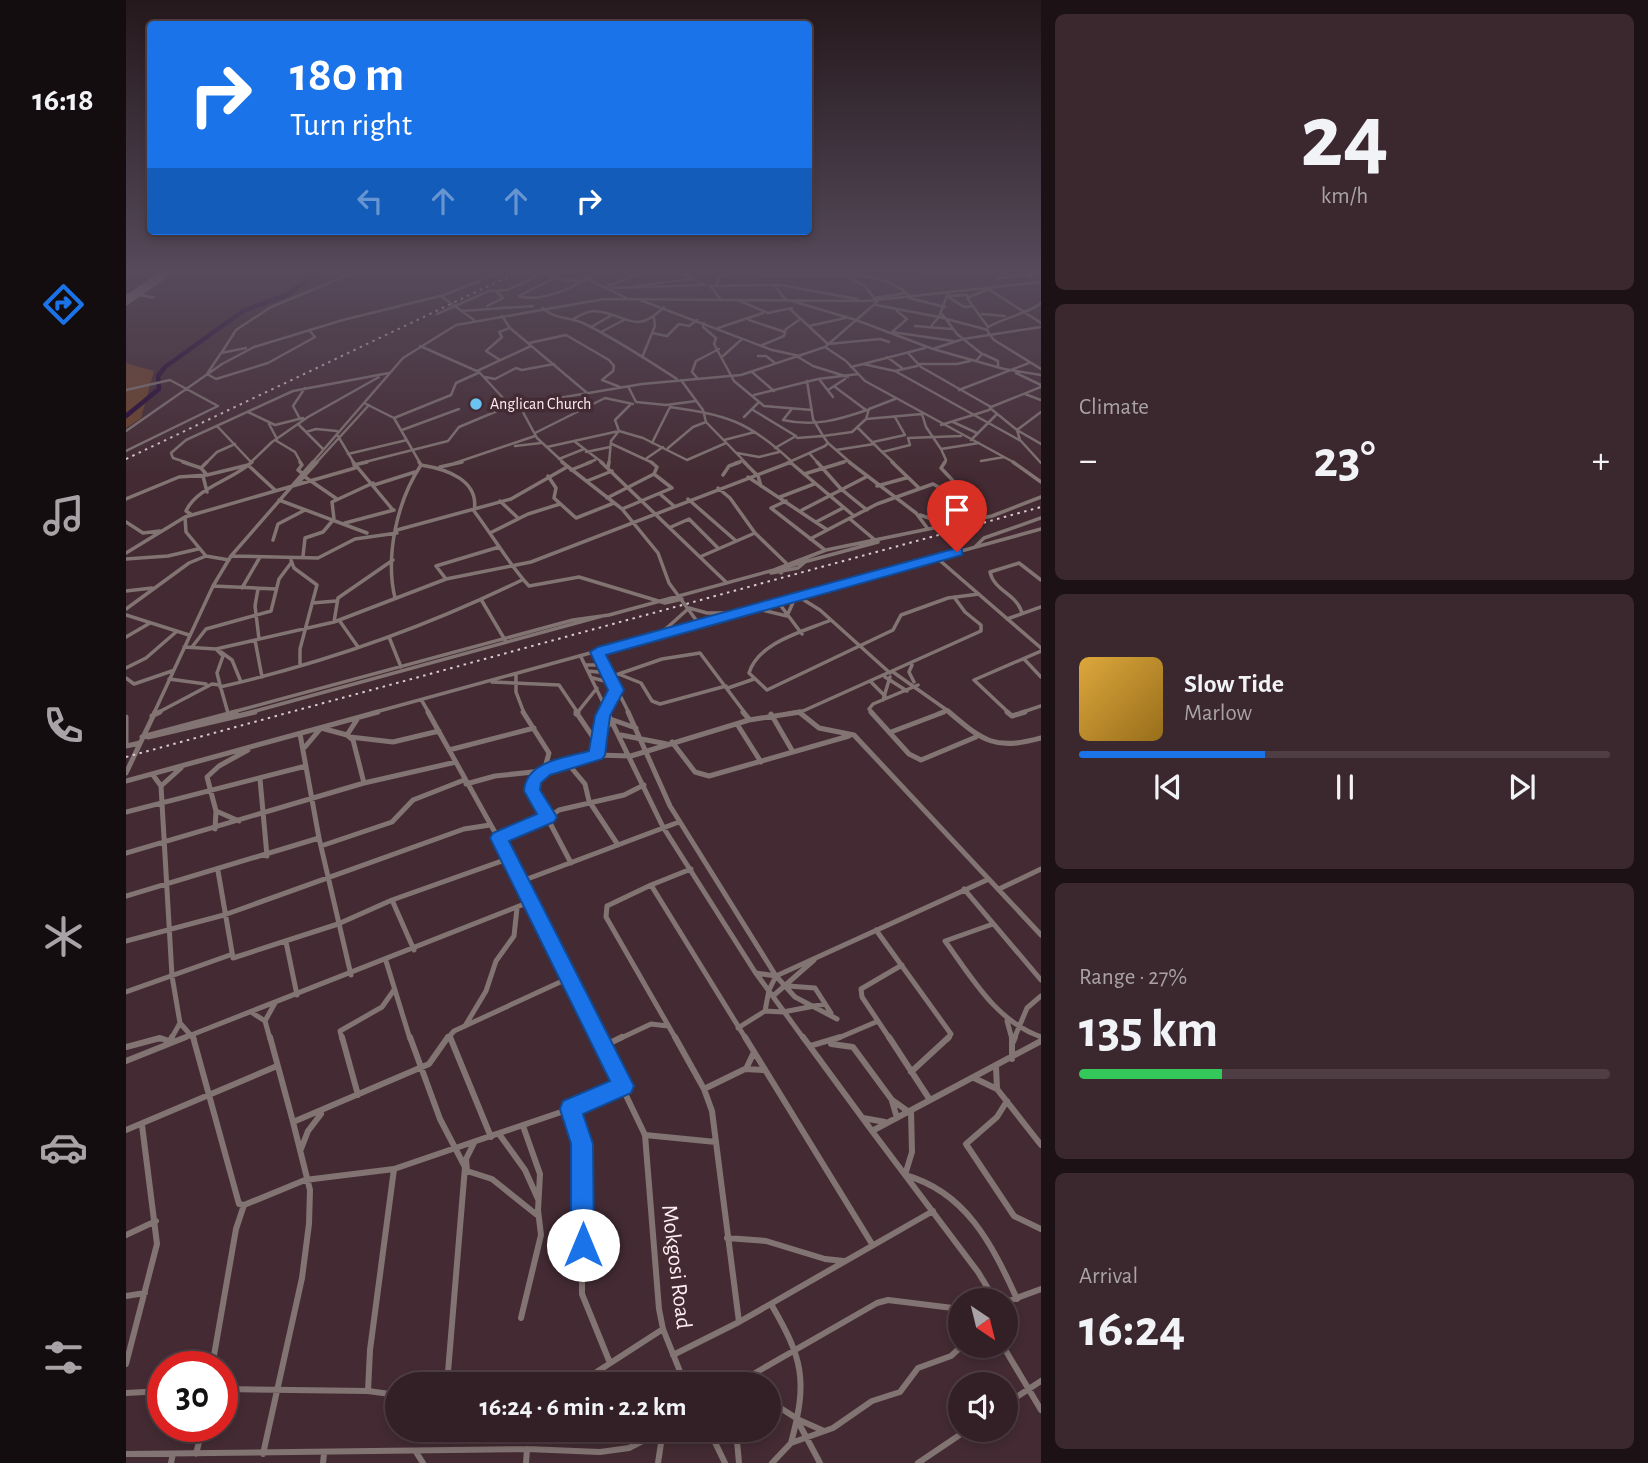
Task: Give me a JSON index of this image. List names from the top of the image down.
{
  "streets": {
    "street": ["Mokgosi Road"]
  },
  "places": ["Anglican Church"],
  "north": "bottom right",
  "page": {
    "tabs": "16:18",
    "tile": [
      ["24", "km/h"],
      "Climate",
      ["Range · 27%", "135 km"],
      ["Arrival", "16:24"]
    ],
    "turn": ["180 m", "Turn right"],
    "heat": ["−", "23°", "+"],
    "song": ["Slow Tide", "Marlow"],
    "limit": "30",
    "trip": "16:24 · 6 min · 2.2 km"
  }
}
